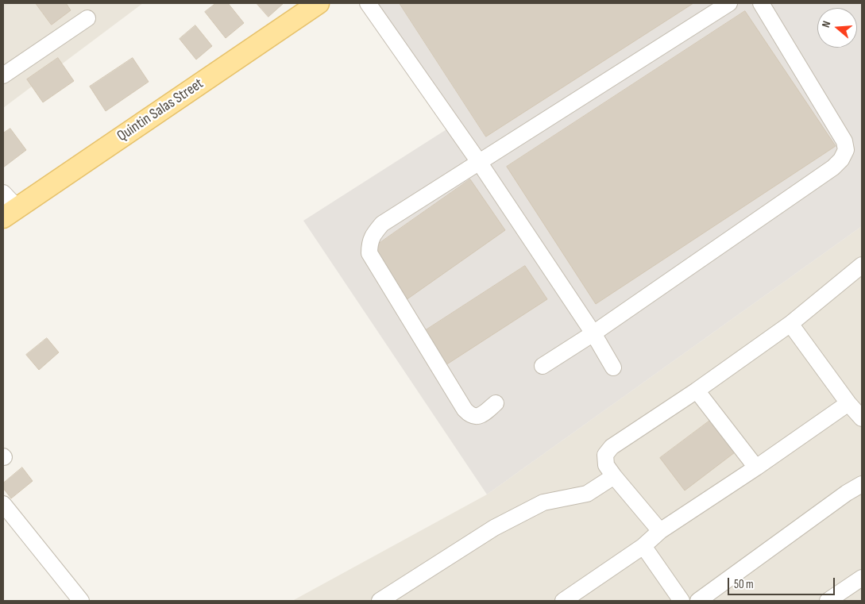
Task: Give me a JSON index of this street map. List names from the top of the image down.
{
  "streets": {
    "main road": ["Quintin Salas Street"]
  },
  "scale_bar": "50 m",
  "north": "left"
}
